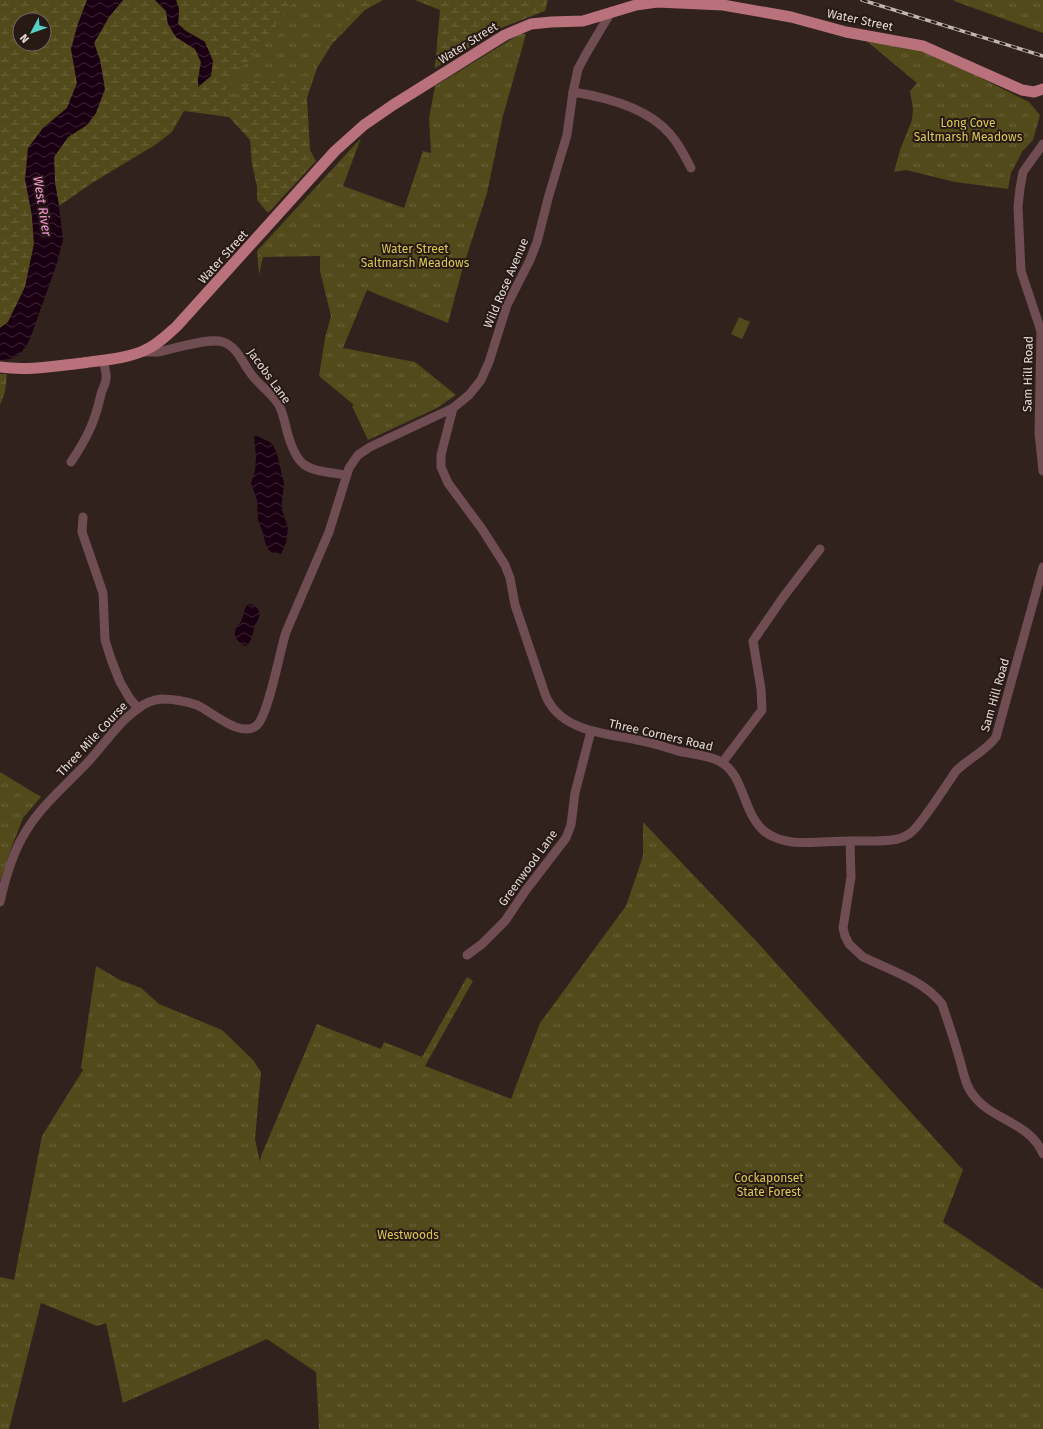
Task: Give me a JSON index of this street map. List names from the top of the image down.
{
  "streets": {
    "main road": ["Water Street"],
    "street": [
      "Wild Rose Avenue",
      "Sam Hill Road",
      "Jacobs Lane",
      "Three Corners Road",
      "Three Mile Course",
      "Greenwood Lane"
    ]
  },
  "crossings": [
    ["Water Street", "Wild Rose Avenue"],
    ["Water Street", "Jacobs Lane"],
    ["Wild Rose Avenue", "Jacobs Lane"],
    ["Wild Rose Avenue", "Three Corners Road"],
    ["Wild Rose Avenue", "Three Mile Course"],
    ["Sam Hill Road", "Three Corners Road"],
    ["Jacobs Lane", "Three Mile Course"],
    ["Three Corners Road", "Greenwood Lane"]
  ],
  "water": ["West River"],
  "parks": [
    "Long Cove Saltmarsh Meadows",
    "Water Street Saltmarsh Meadows",
    "Cockaponset State Forest",
    "Westwoods"
  ],
  "north": "bottom left"
}
